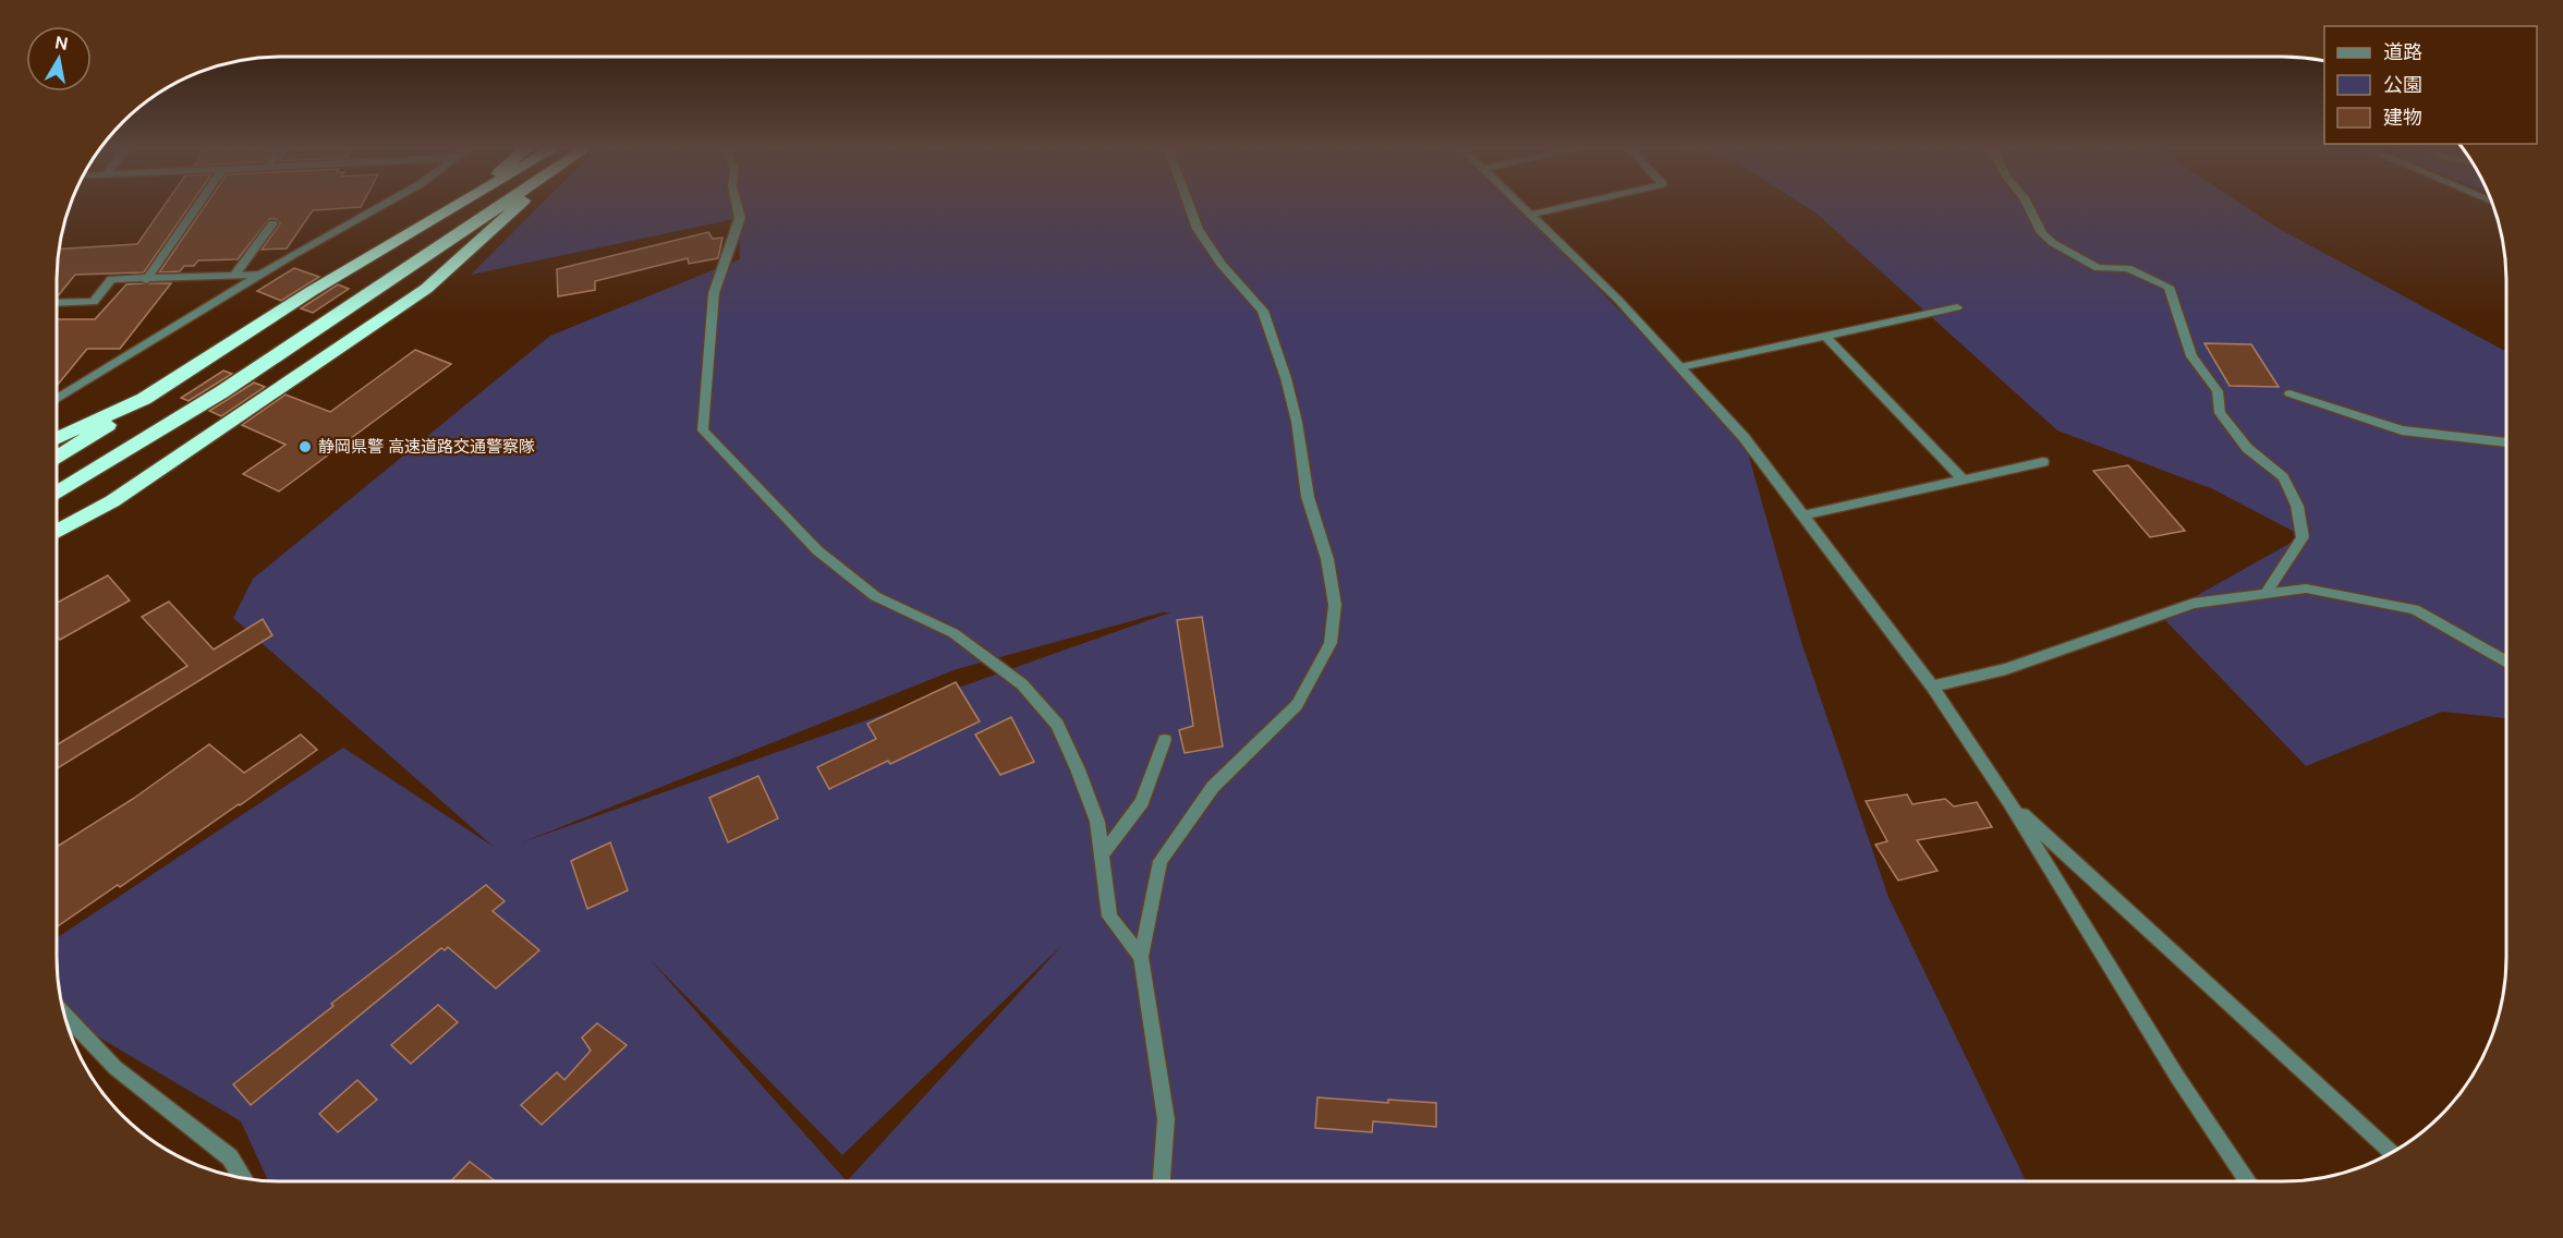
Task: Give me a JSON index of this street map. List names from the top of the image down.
{
  "places": ["静岡県警 高速道路交通警察隊"],
  "legend": ["道路", "公園", "建物"],
  "north": "top"
}
